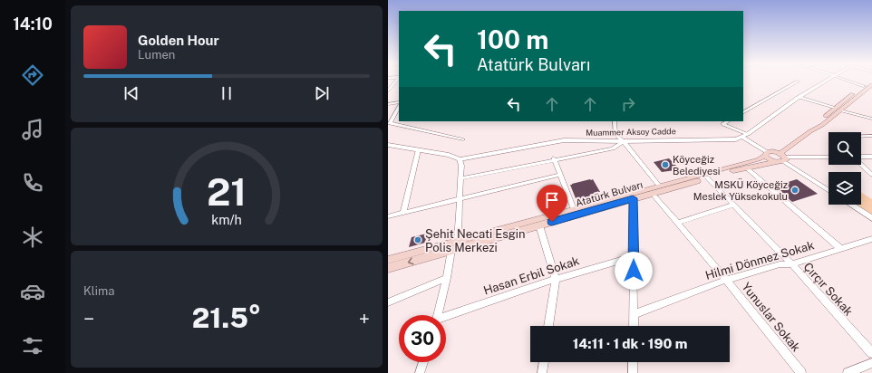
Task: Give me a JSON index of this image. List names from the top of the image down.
{
  "streets": {
    "main road": ["Atatürk Bulvarı"],
    "street": [
      "Muammer Aksoy Cadde",
      "Hilmi Dönmez Sokak",
      "Hasan Erbil Sokak",
      "Çırçır Sokak",
      "Yunuslar Sokak"
    ]
  },
  "crossings": [
    ["Atatürk Bulvarı", "Çırçır Sokak"],
    ["Atatürk Bulvarı", "Yunuslar Sokak"],
    ["Hilmi Dönmez Sokak", "Çırçır Sokak"],
    ["Hilmi Dönmez Sokak", "Yunuslar Sokak"]
  ],
  "places": ["Köyceğiz Belediyesi", "MSKÜ Köyceğiz Meslek Yüksekokulu", "Şehit Necati Esgin Polis Merkezi"],
  "page": {
    "tabs": "14:10",
    "turn": ["100 m", "Atatürk Bulvarı"],
    "song": ["Golden Hour", "Lumen"],
    "tile": "Klima",
    "heat": ["−", "21.5°", "+"],
    "limit": "30",
    "trip": "14:11 · 1 dk · 190 m",
    "gauge": ["21", "km/h"]
  }
}
